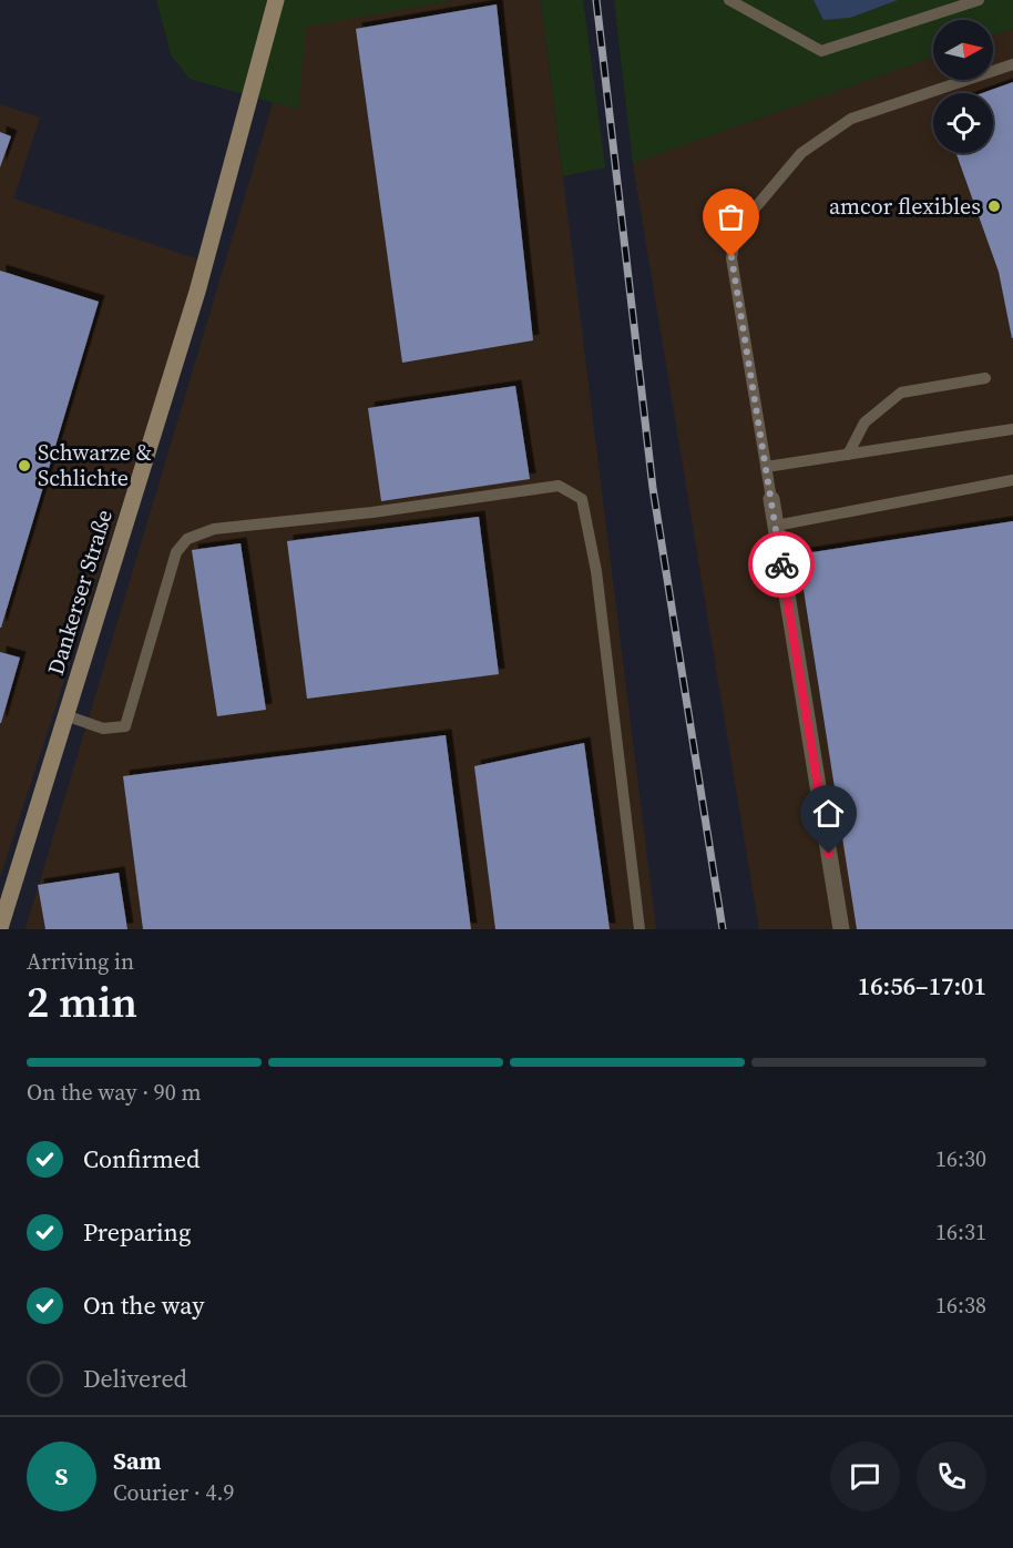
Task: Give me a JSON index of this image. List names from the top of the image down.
{
  "streets": {
    "main road": ["Dankerser Straße"]
  },
  "places": ["amcor flexibles", "Schwarze & Schlichte"],
  "north": "right",
  "page": {
    "heading": ["2 min", "Arriving in", "16:56–17:01"],
    "panel": ["Sam", "Courier · 4.9"],
    "bar": "On the way · 90 m",
    "list": [
      ["Confirmed", "16:30"],
      ["Preparing", "16:31"],
      ["On the way", "16:38"],
      "Delivered"
    ],
    "round": "S"
  }
}
